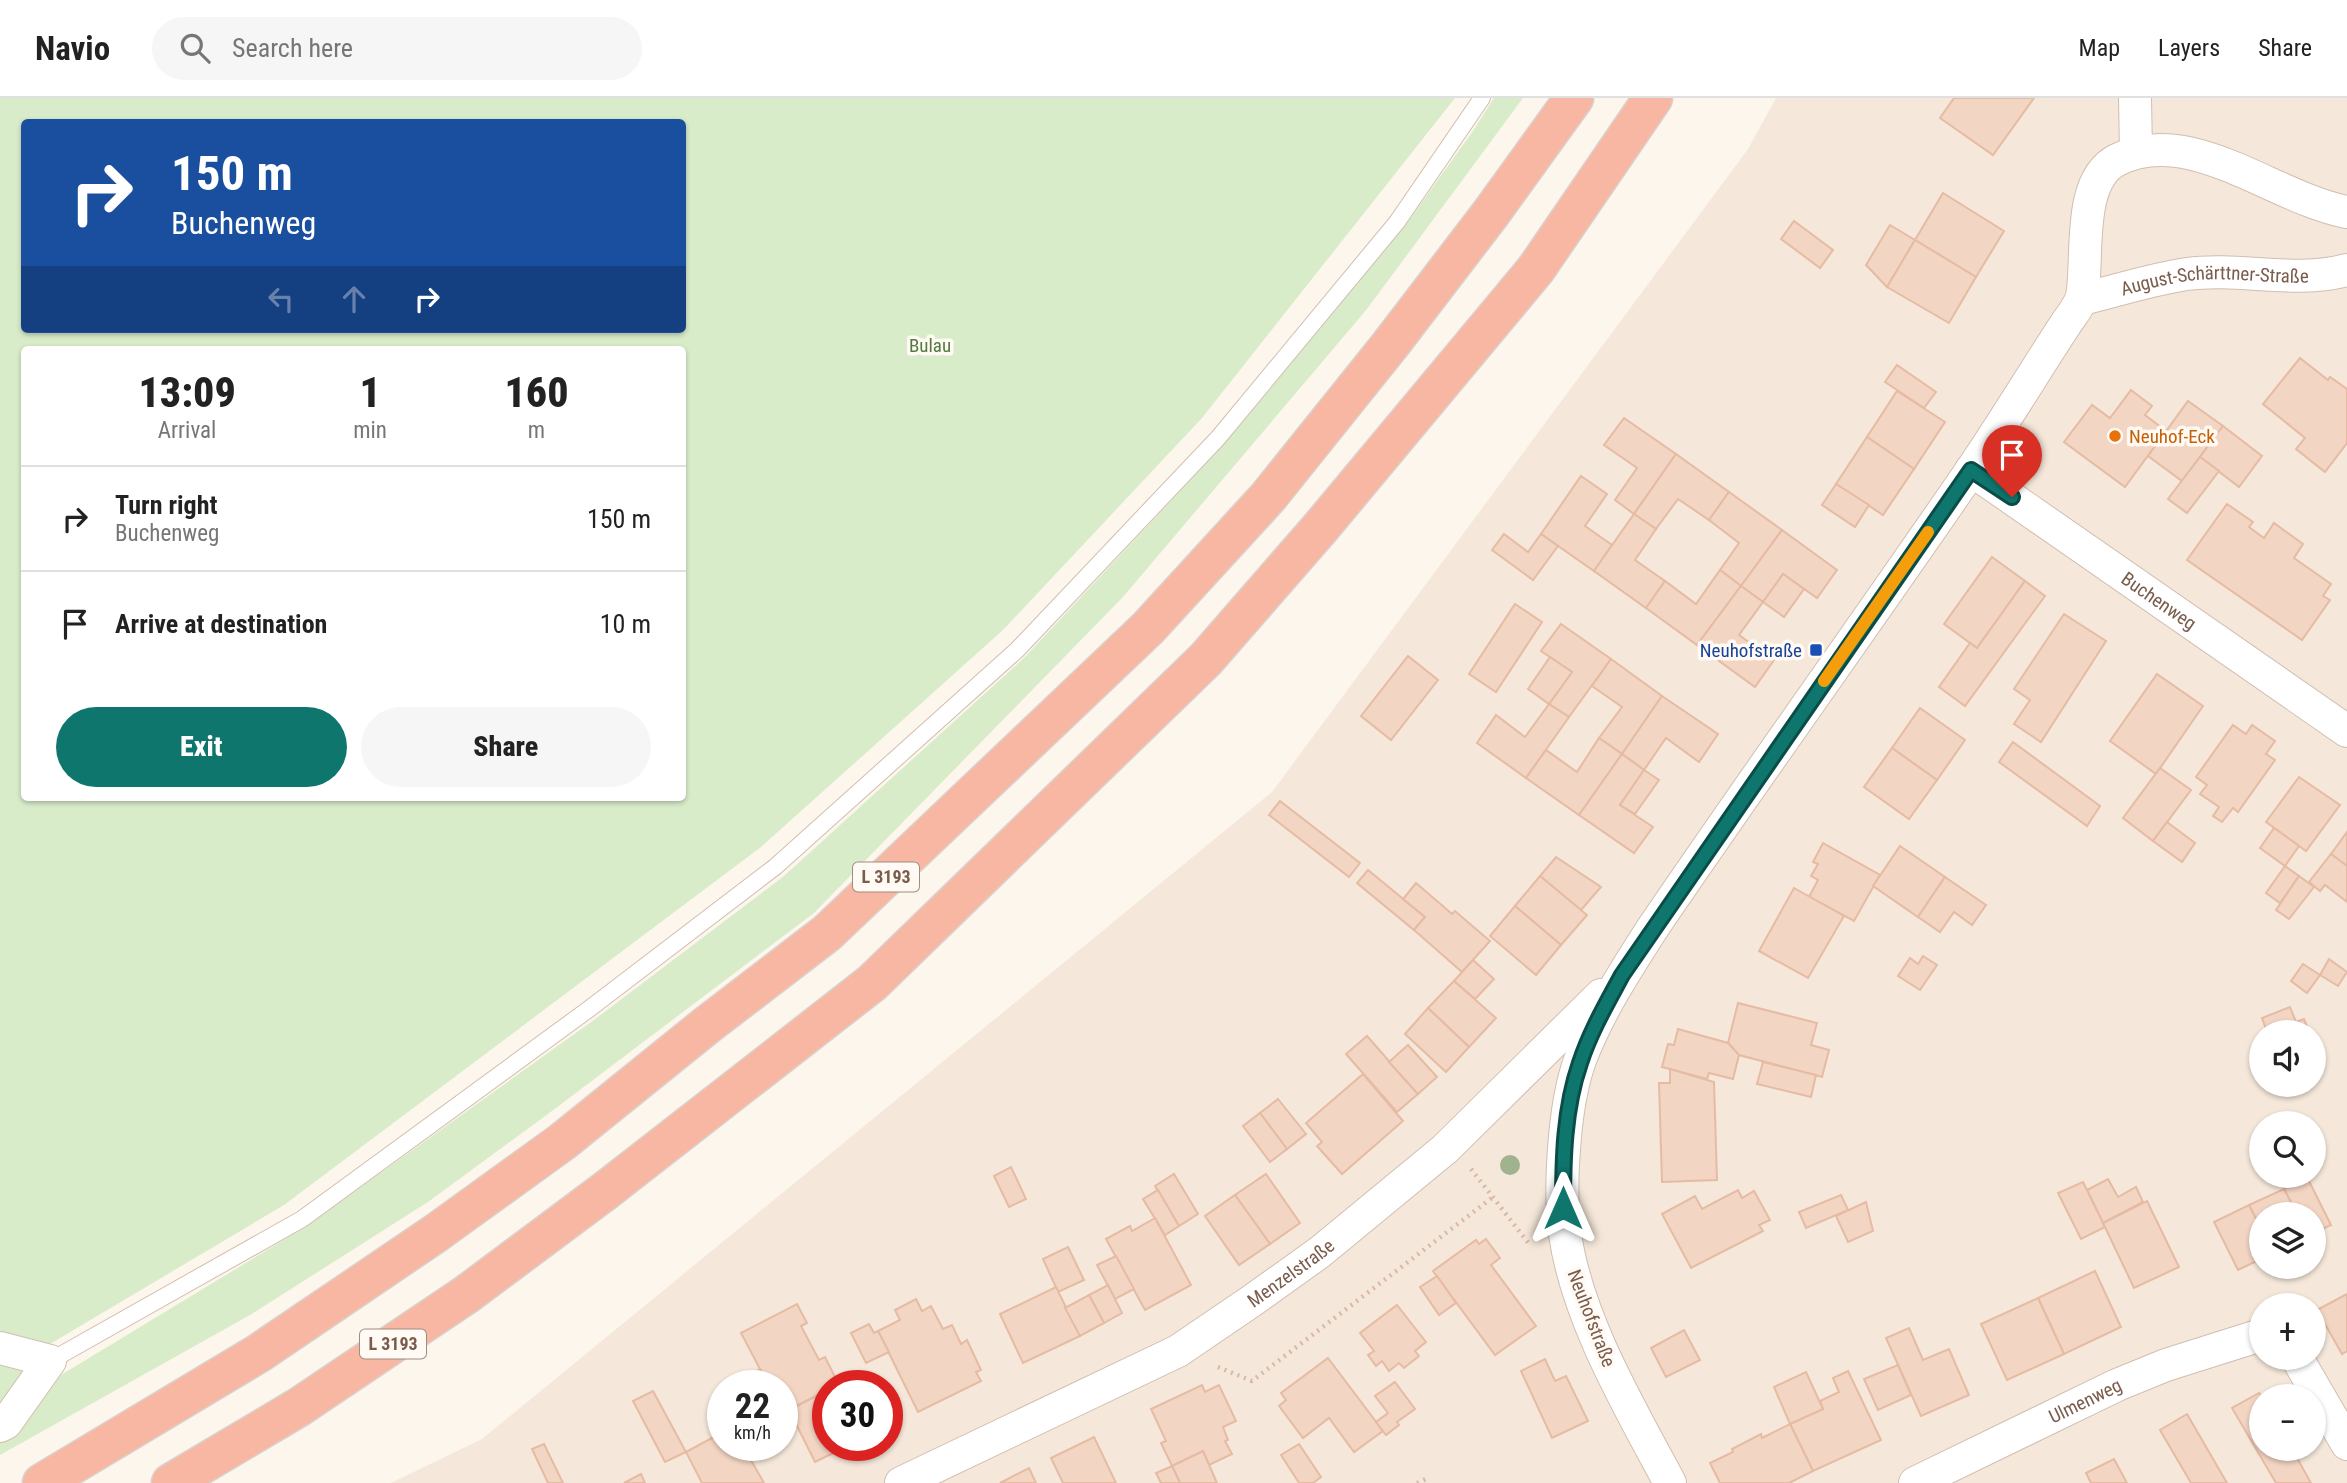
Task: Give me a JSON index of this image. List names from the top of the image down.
{
  "streets": {
    "highway": ["L 3193"],
    "street": [
      "August-Schärttner-Straße",
      "Buchenweg",
      "Menzelstraße",
      "Neuhofstraße",
      "Ulmenweg"
    ]
  },
  "crossings": [
    ["August-Schärttner-Straße", "Neuhofstraße"],
    ["Buchenweg", "Neuhofstraße"],
    ["Menzelstraße", "Neuhofstraße"]
  ],
  "parks": ["Bulau"],
  "places": {
    "other": ["Neuhof-Eck"],
    "transit": ["Neuhofstraße"]
  },
  "page": {
    "header": "Navio",
    "search": "Search here",
    "nav": ["Map", "Layers", "Share"],
    "turn": ["150 m", "Buchenweg"],
    "eta": [
      "13:09",
      "Arrival",
      "1",
      "min",
      "160",
      "m"
    ],
    "list": [
      {
        "name": "Turn right",
        "note": "Buchenweg",
        "value": "150 m"
      },
      {
        "name": "Arrive at destination",
        "value": "10 m"
      }
    ],
    "buttons": ["Exit", "Share"],
    "map_buttons": ["+", "−"],
    "speed": "22 km/h",
    "limit": "30"
  }
}
